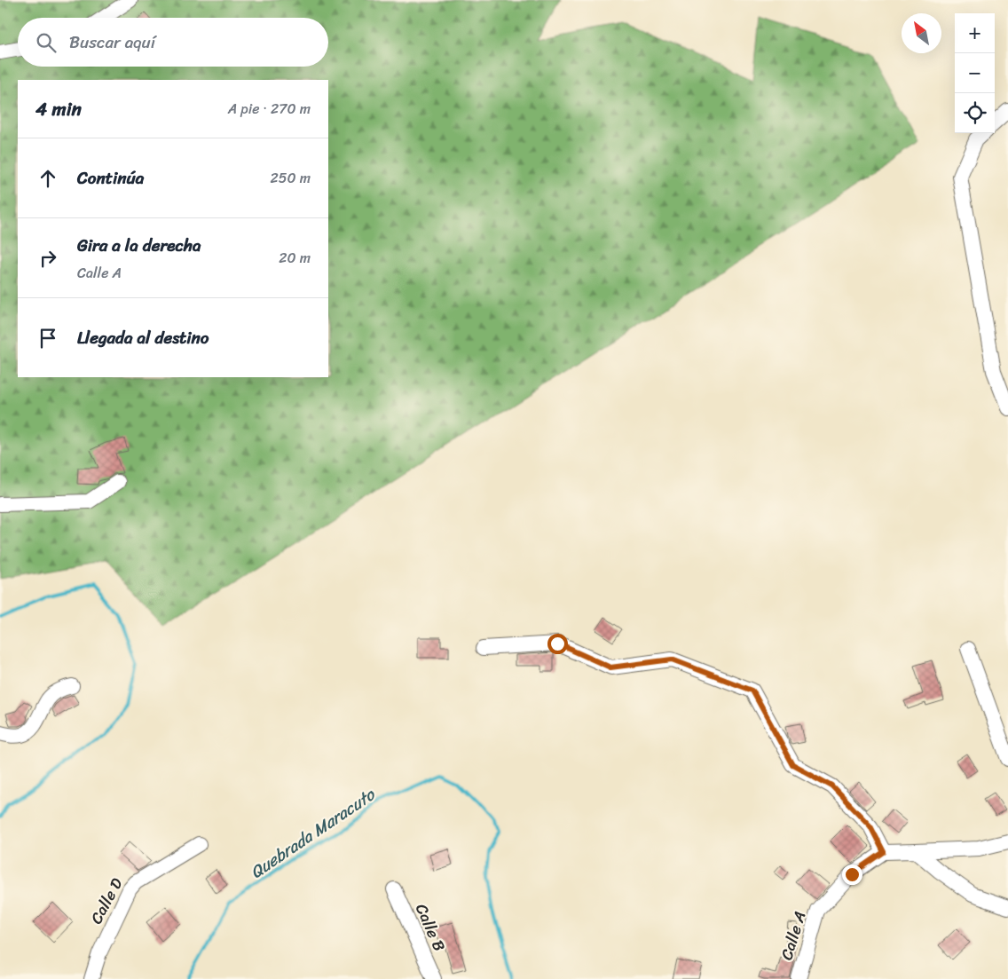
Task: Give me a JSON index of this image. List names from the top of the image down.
{
  "streets": {
    "street": ["Calle D", "Calle B", "Calle A"]
  },
  "water": ["Quebrada Maracuto"],
  "north": "top left",
  "page": {
    "map_buttons": ["+", "−"],
    "search": "Buscar aquí",
    "heading": ["4 min", "A pie · 270 m"],
    "list": [
      ["Continúa", "250 m"],
      ["Gira a la derecha", "Calle A", "20 m"],
      "Llegada al destino"
    ]
  }
}
